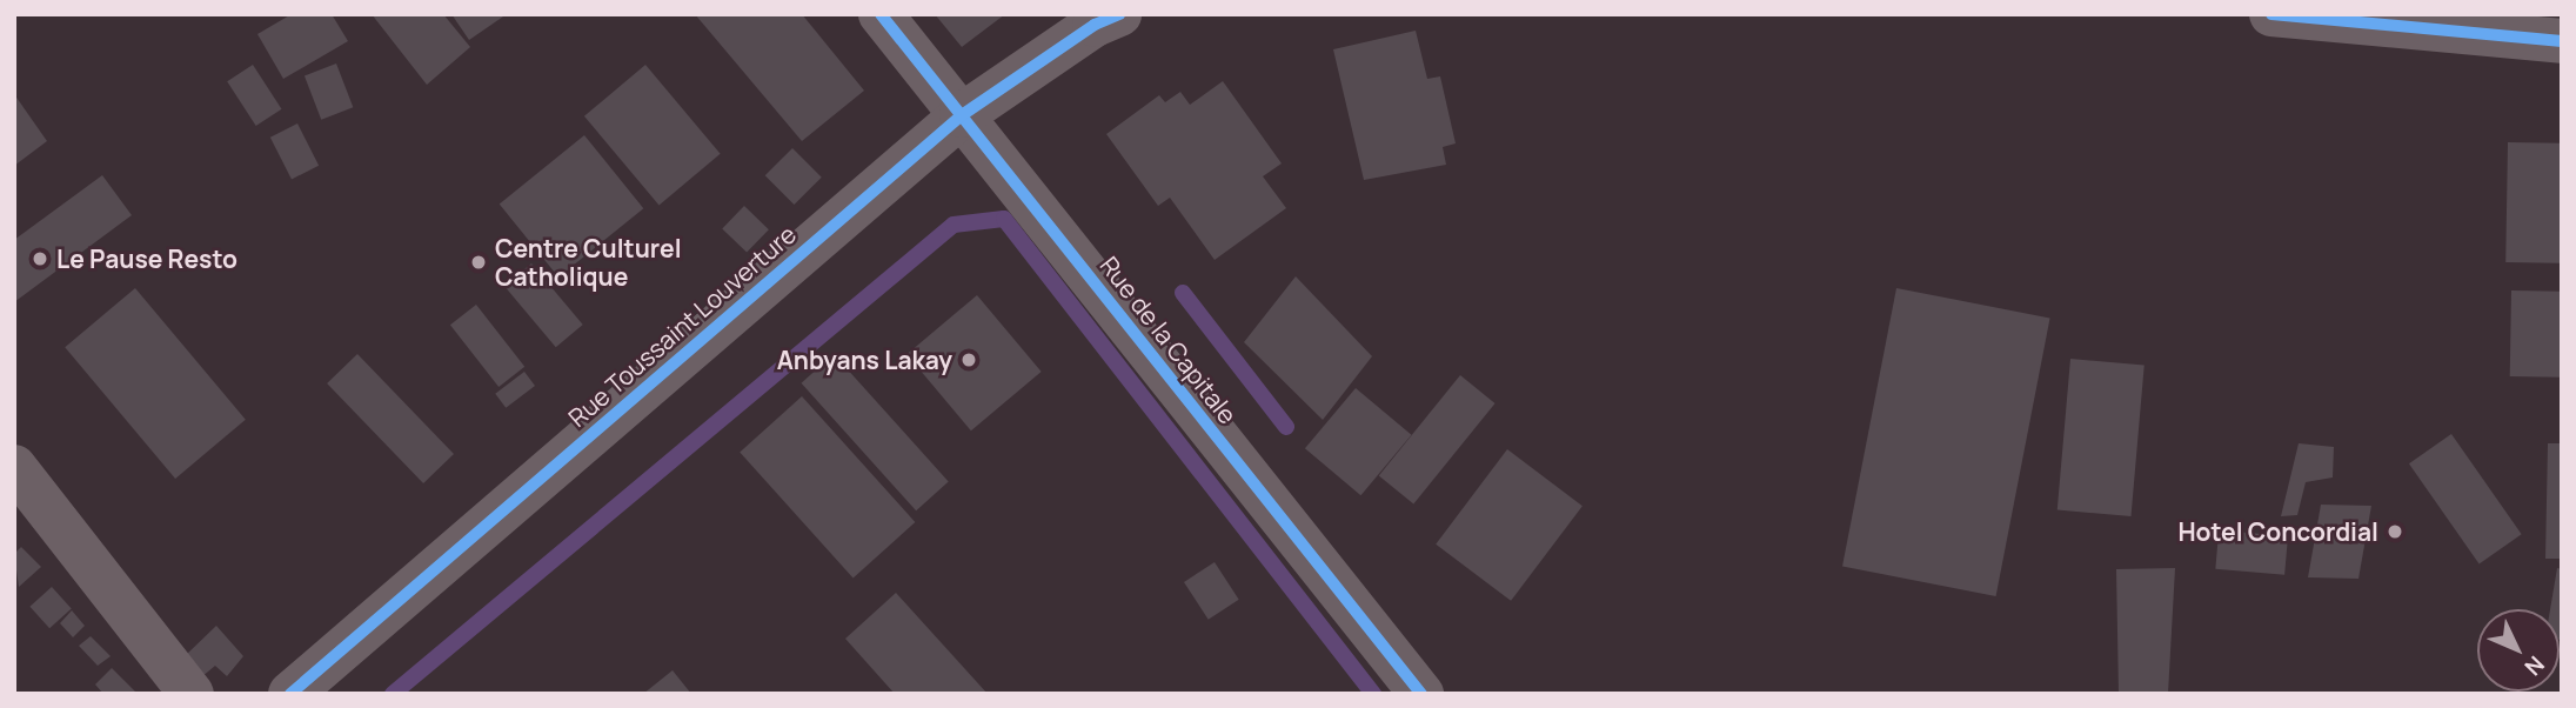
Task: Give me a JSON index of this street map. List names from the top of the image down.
{
  "streets": {
    "street": ["Rue Toussaint Louverture", "Rue de la Capitale"]
  },
  "crossings": [
    ["Rue Toussaint Louverture", "Rue de la Capitale"]
  ],
  "places": [
    "Le Pause Resto",
    "Centre Culturel Catholique",
    "Anbyans Lakay",
    "Hotel Concordial"
  ],
  "north": "bottom right"
}
